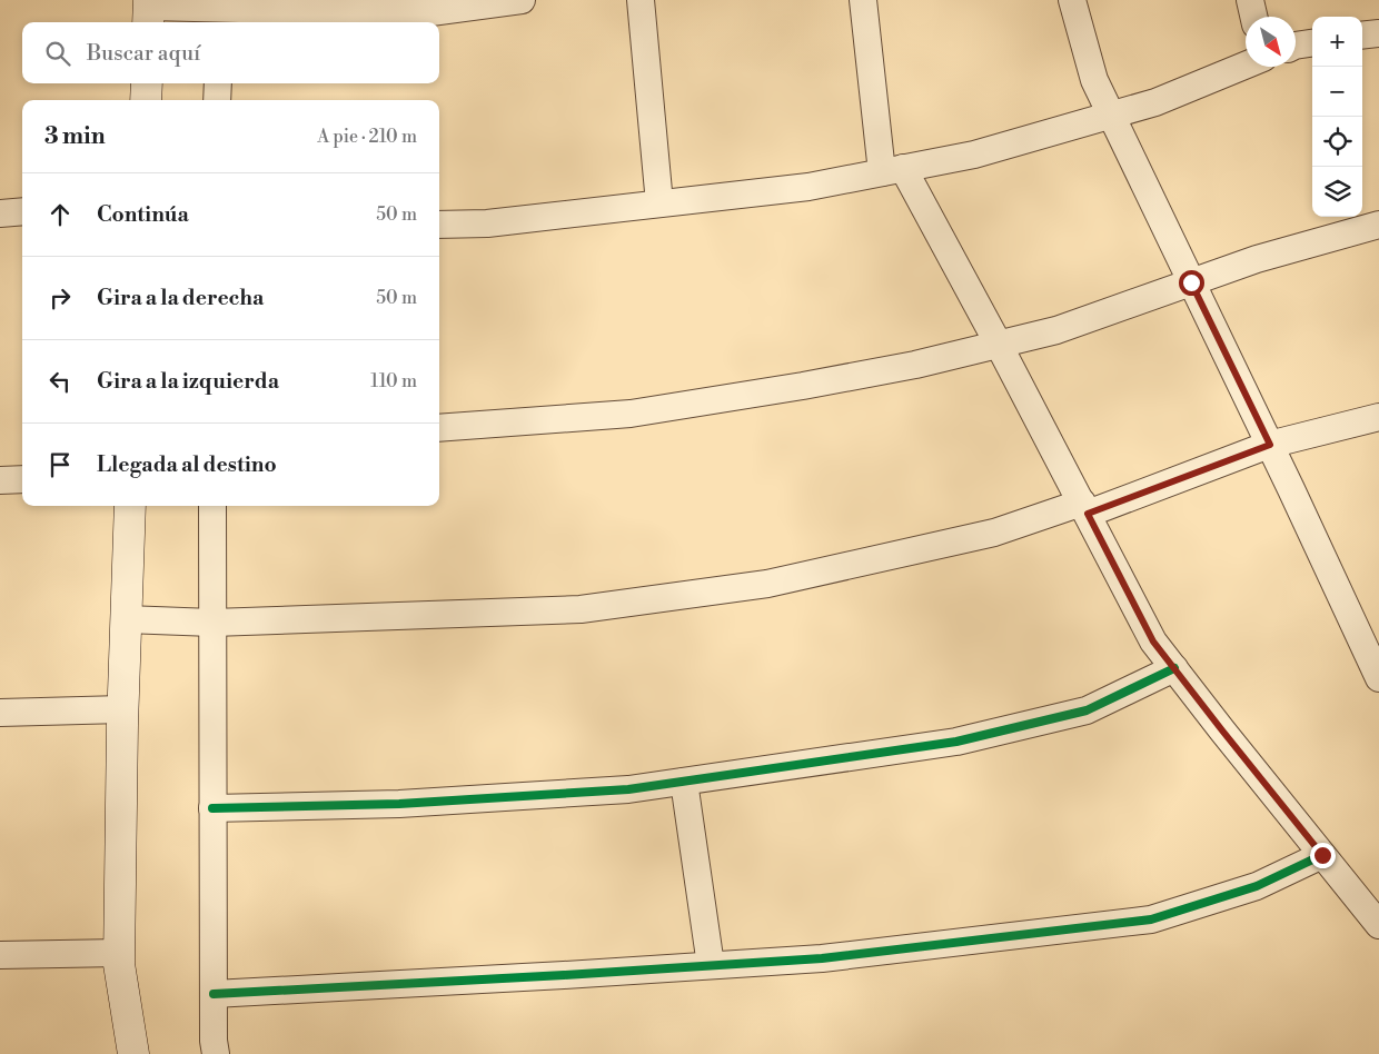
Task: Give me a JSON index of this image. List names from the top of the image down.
{
  "north": "bottom right",
  "page": {
    "map_buttons": ["+", "−"],
    "search": "Buscar aquí",
    "heading": ["3 min", "A pie · 210 m"],
    "list": [
      ["Continúa", "50 m"],
      ["Gira a la derecha", "50 m"],
      ["Gira a la izquierda", "110 m"],
      "Llegada al destino"
    ]
  }
}
